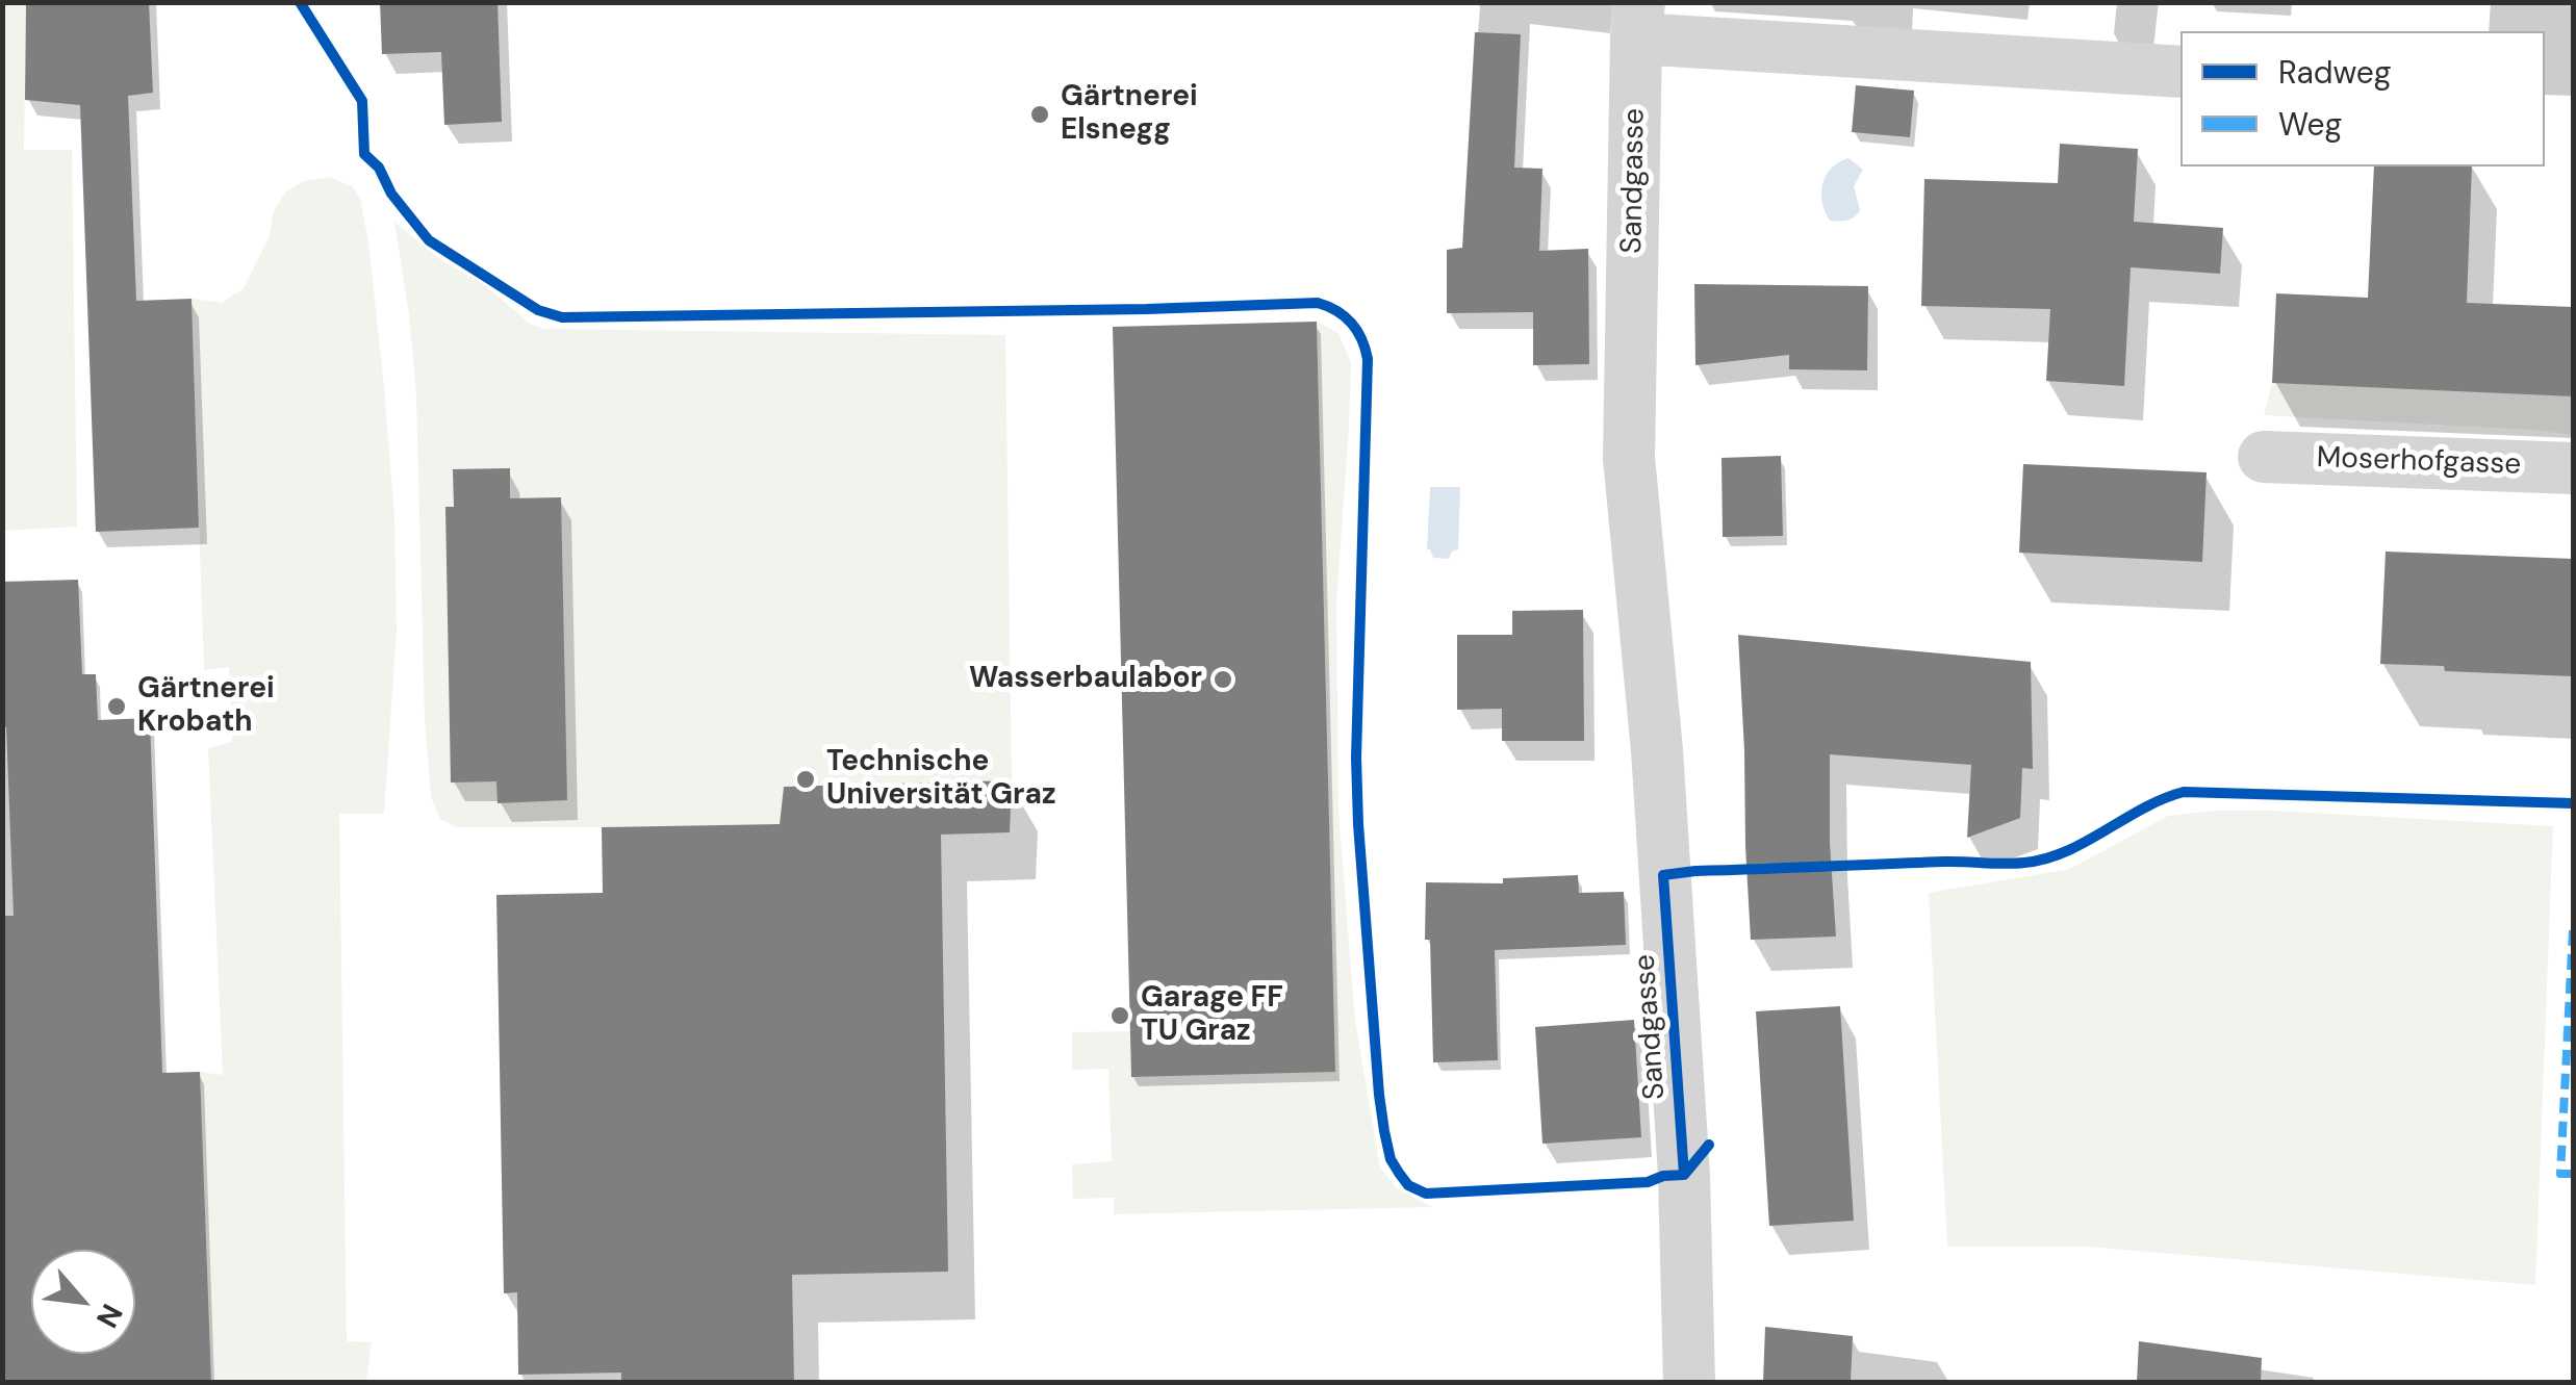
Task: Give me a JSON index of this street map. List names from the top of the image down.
{
  "streets": {
    "street": ["Sandgasse", "Moserhofgasse"]
  },
  "places": [
    "Gärtnerei Elsnegg",
    "Wasserbaulabor",
    "Gärtnerei Krobath",
    "Technische Universität Graz",
    "Garage FF TU Graz"
  ],
  "legend": ["Radweg", "Weg"],
  "north": "bottom right"
}
